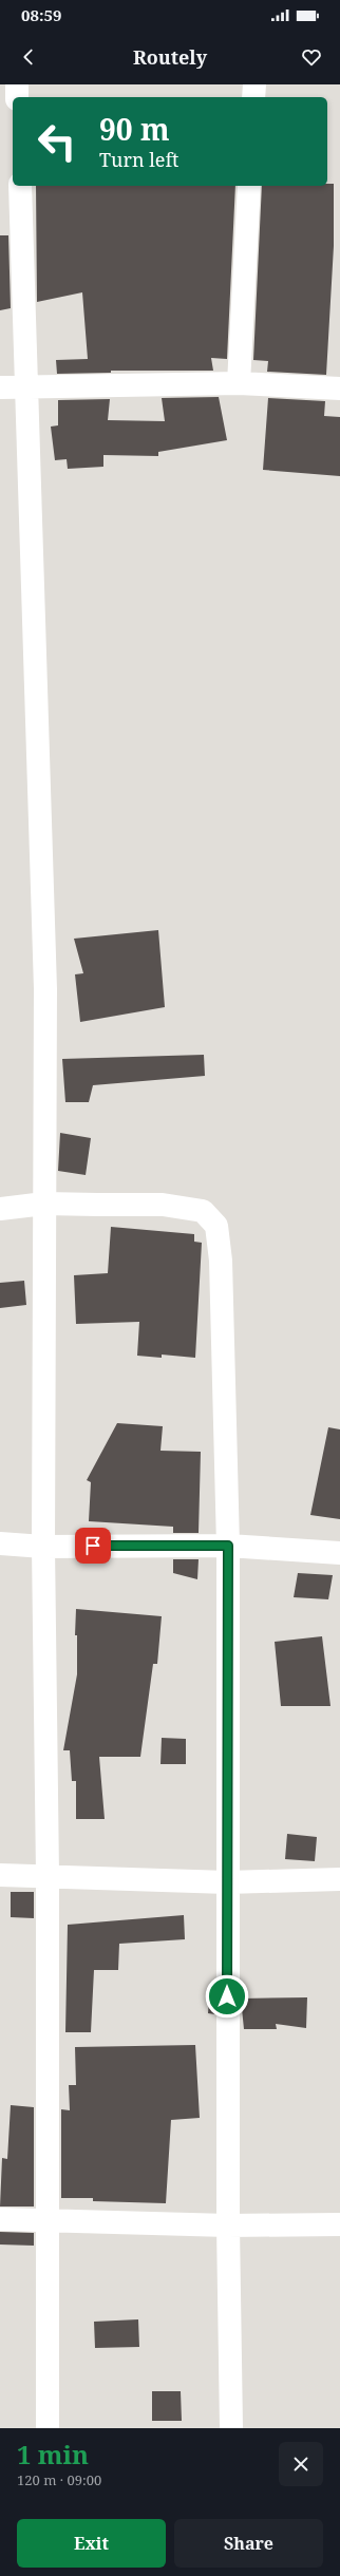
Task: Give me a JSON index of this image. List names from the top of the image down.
{
  "page": {
    "status": "08:59",
    "header": "Routely",
    "turn": ["90 m", "Turn left"],
    "heading": ["1 min", "120 m · 09:00"],
    "buttons": ["Exit", "Share"]
  }
}
